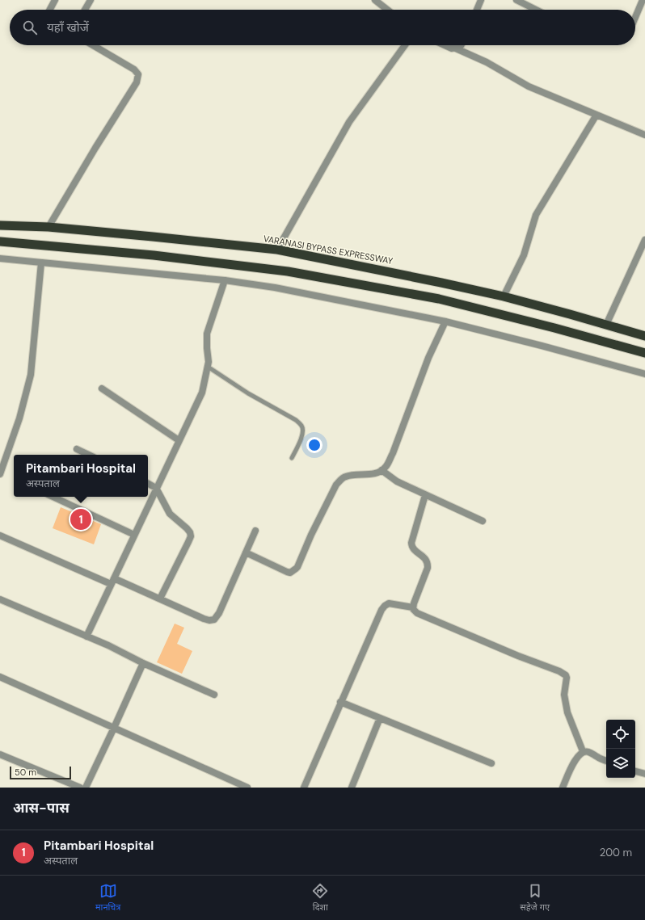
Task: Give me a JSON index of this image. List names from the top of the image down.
{
  "streets": {
    "highway": ["VARANASI BYPASS EXPRESSWAY"]
  },
  "scale_bar": "50 m",
  "page": {
    "search": "यहाँ खोजें",
    "popup": ["Pitambari Hospital", "अस्पताल"],
    "pins": "1",
    "scale": "50 m",
    "heading": "आस-पास",
    "list": [
      {
        "mark": "1",
        "name": "Pitambari Hospital",
        "note": "अस्पताल",
        "value": "200 m"
      }
    ],
    "nav": ["मानचित्र", "दिशा", "सहेजे गए"]
  }
}
